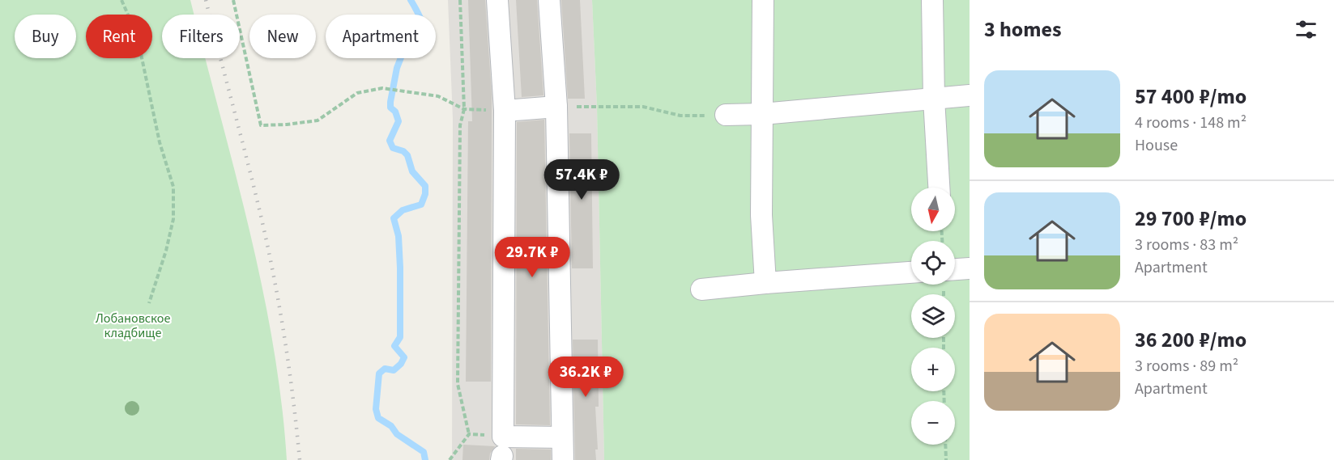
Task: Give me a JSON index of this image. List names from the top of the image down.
{
  "parks": ["Лобановское кладбище"],
  "north": "bottom",
  "page": {
    "heading": "3 homes",
    "chip": [
      "Buy",
      "Rent",
      "Filters",
      "New",
      "Apartment"
    ],
    "list": [
      {
        "name": "57 400 ₽/mo",
        "note": "4 rooms · 148 m² · House"
      },
      {
        "name": "29 700 ₽/mo",
        "note": "3 rooms · 83 m² · Apartment"
      },
      {
        "name": "36 200 ₽/mo",
        "note": "3 rooms · 89 m² · Apartment"
      }
    ],
    "price": ["57.4K ₽", "29.7K ₽", "36.2K ₽"],
    "map_buttons": ["+", "−"]
  }
}
